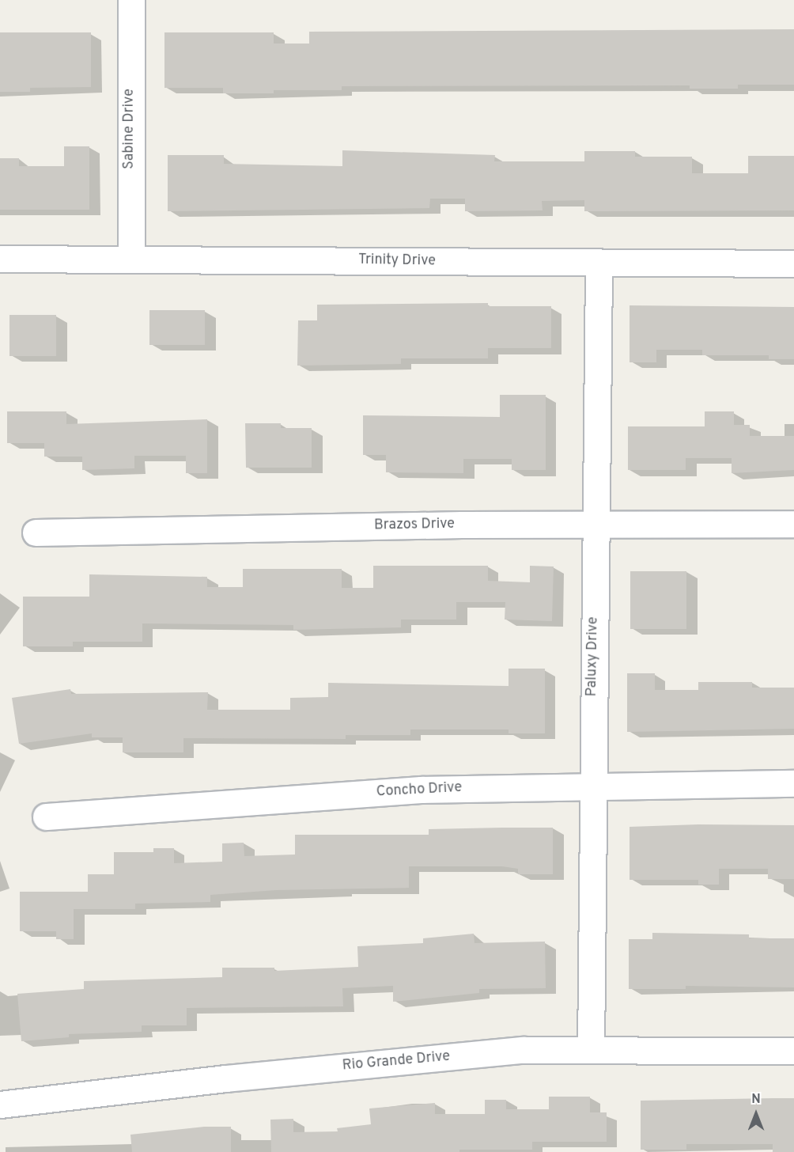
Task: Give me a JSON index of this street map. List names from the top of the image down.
{
  "streets": {
    "street": [
      "Sabine Drive",
      "Trinity Drive",
      "Brazos Drive",
      "Paluxy Drive",
      "Concho Drive",
      "Rio Grande Drive"
    ]
  },
  "crossings": [
    ["Sabine Drive", "Trinity Drive"],
    ["Trinity Drive", "Paluxy Drive"],
    ["Brazos Drive", "Paluxy Drive"],
    ["Paluxy Drive", "Concho Drive"],
    ["Paluxy Drive", "Rio Grande Drive"]
  ],
  "north": "top"
}
